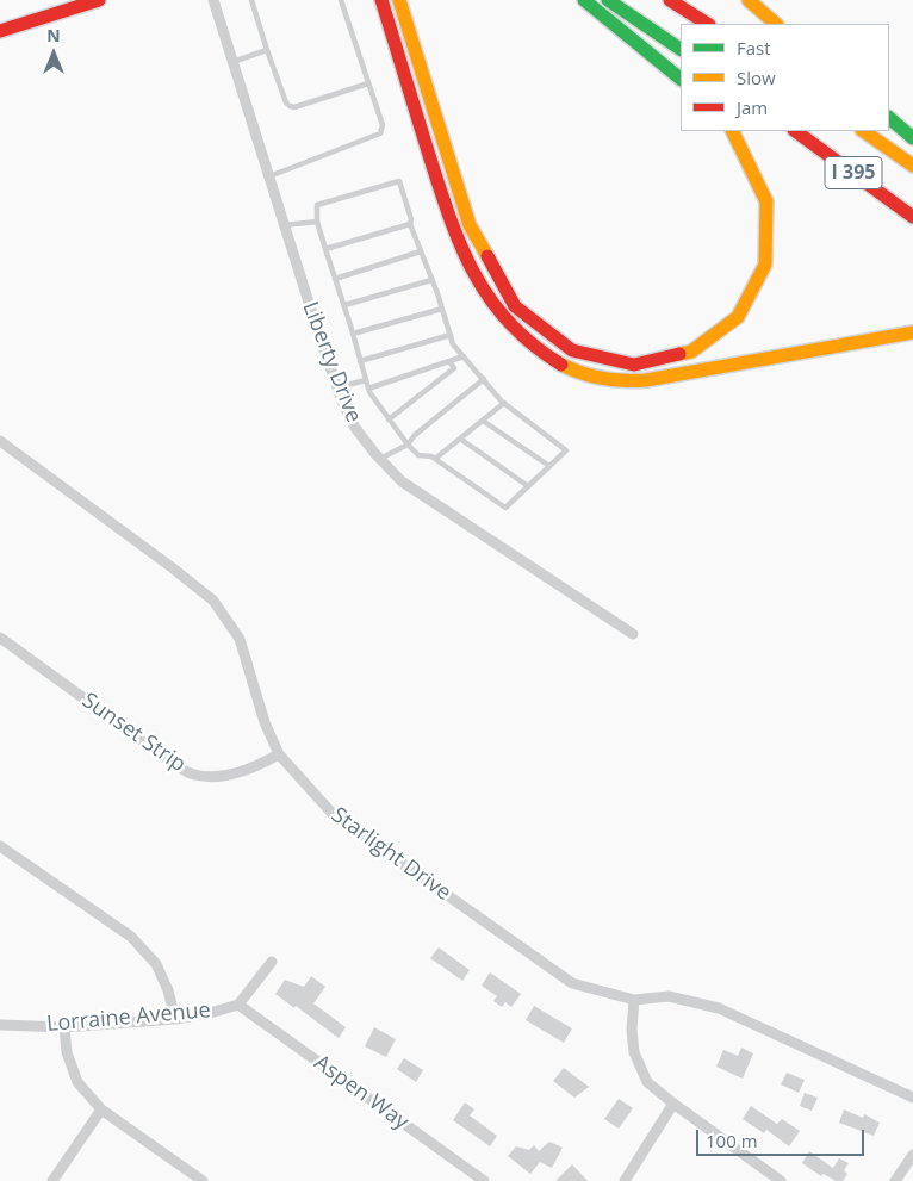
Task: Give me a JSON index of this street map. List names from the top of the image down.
{
  "streets": {
    "main road": ["I 395"],
    "street": [
      "Liberty Drive",
      "Sunset Strip",
      "Starlight Drive",
      "Lorraine Avenue",
      "Aspen Way"
    ]
  },
  "crossings": [
    ["Sunset Strip", "Starlight Drive"],
    ["Lorraine Avenue", "Aspen Way"]
  ],
  "legend": ["Fast", "Slow", "Jam"],
  "scale_bar": "100 m",
  "north": "top"
}
